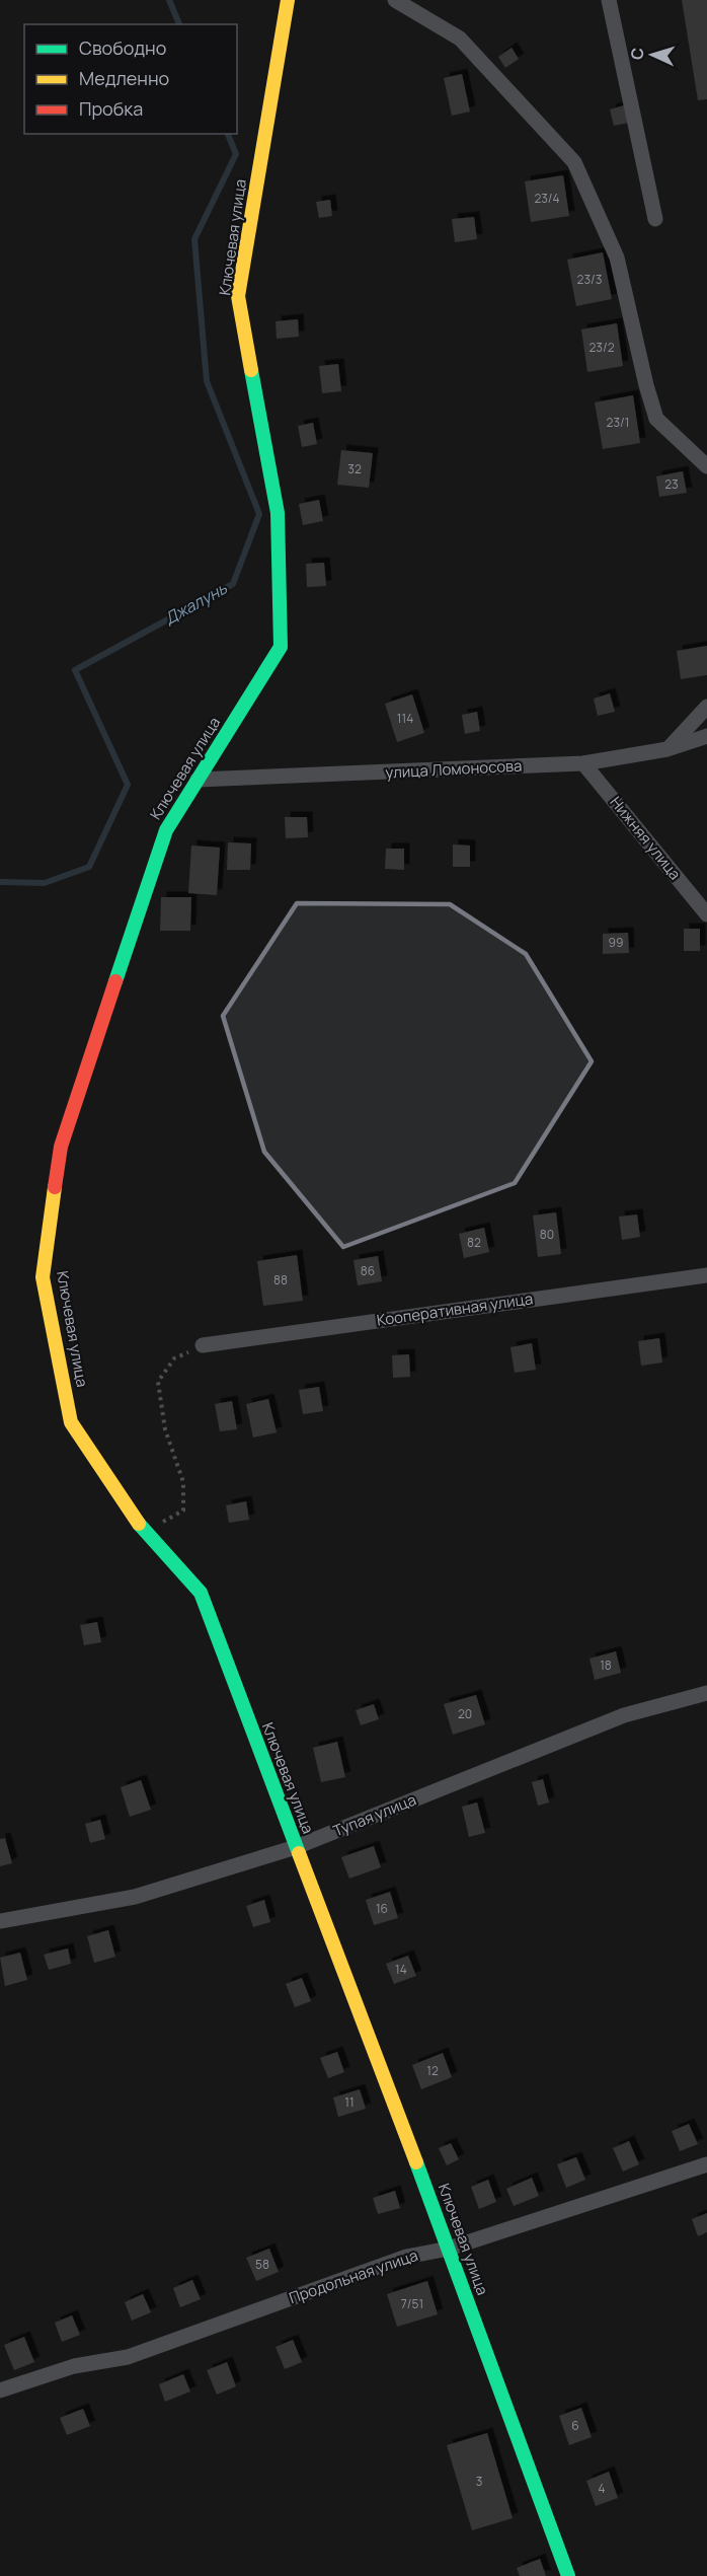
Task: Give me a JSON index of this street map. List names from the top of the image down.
{
  "streets": {
    "street": [
      "Ключевая улица",
      "улица Ломоносова",
      "Нижняя улица",
      "Кооперативная улица",
      "Тупая улица",
      "Продольная улица"
    ]
  },
  "crossings": [
    ["Ключевая улица", "улица Ломоносова"],
    ["Ключевая улица", "Тупая улица"],
    ["Ключевая улица", "Продольная улица"],
    ["улица Ломоносова", "Нижняя улица"]
  ],
  "water": ["Джалунь"],
  "house_numbers": [
    "23/4",
    "23/3",
    "23/2",
    "23/1",
    "32",
    "23",
    "114",
    "99",
    "80",
    "82",
    "86",
    "88",
    "18",
    "20",
    "16",
    "14",
    "12",
    "11",
    "58",
    "7/51",
    "6",
    "3",
    "4"
  ],
  "legend": ["Свободно", "Медленно", "Пробка"],
  "north": "left"
}
